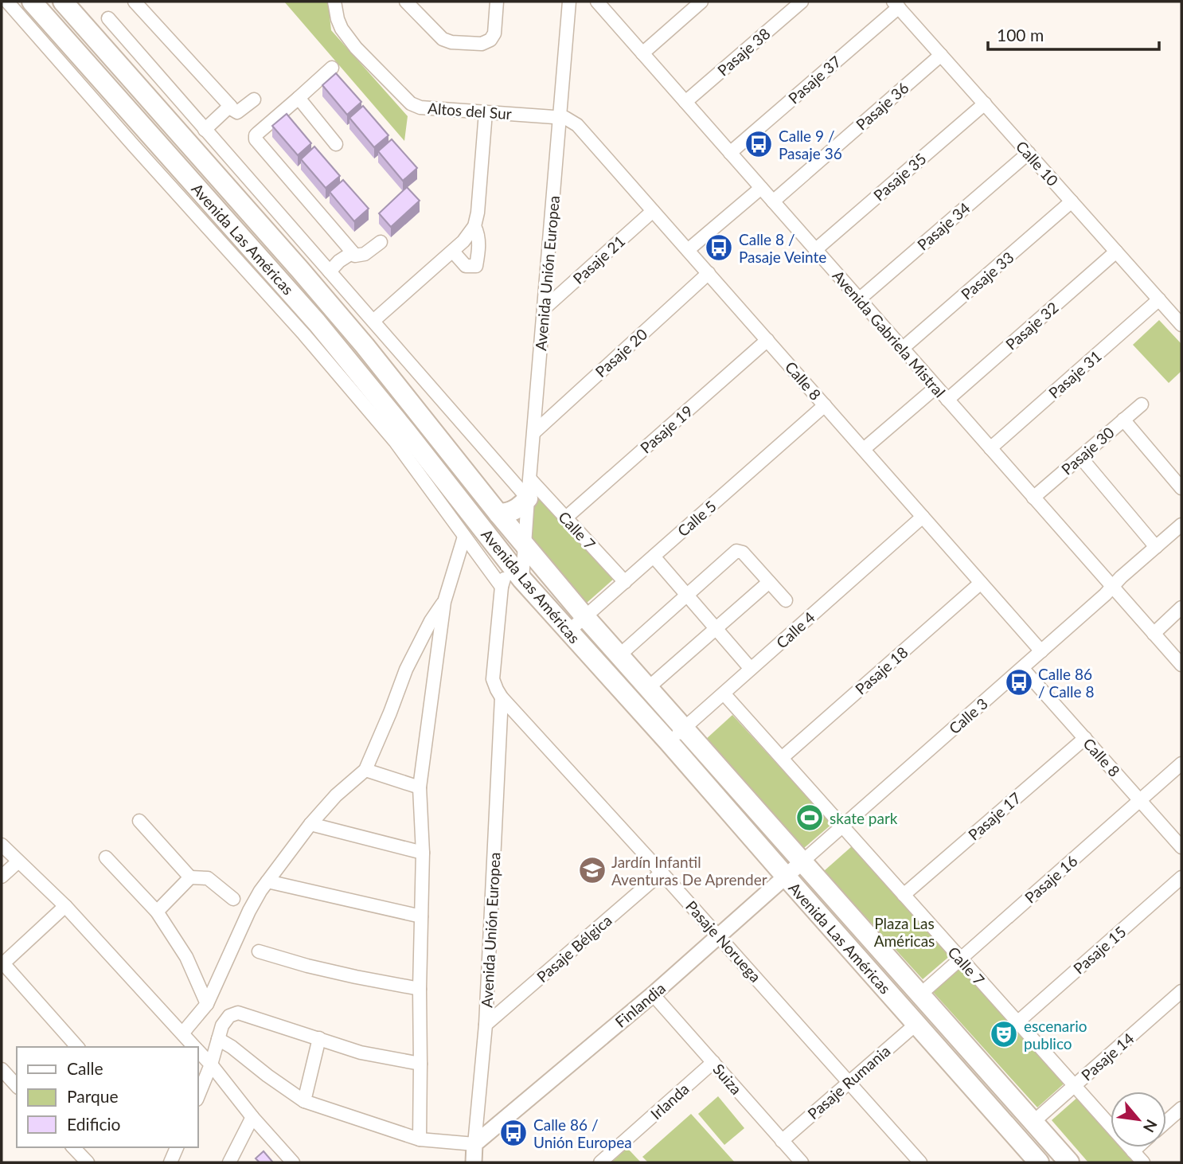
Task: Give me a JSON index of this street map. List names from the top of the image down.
{
  "streets": {
    "main road": ["Avenida Las Américas"],
    "street": [
      "Pasaje 38",
      "Pasaje 37",
      "Pasaje 36",
      "Altos del Sur",
      "Calle 10",
      "Pasaje 35",
      "Pasaje 34",
      "Pasaje 21",
      "Avenida Unión Europea",
      "Pasaje 33",
      "Pasaje 32",
      "Avenida Gabriela Mistral",
      "Pasaje 20",
      "Pasaje 31",
      "Calle 8",
      "Pasaje 19",
      "Pasaje 30",
      "Calle 5",
      "Calle 7",
      "Calle 4",
      "Pasaje 18",
      "Calle 3",
      "Pasaje 17",
      "Pasaje 16",
      "Pasaje Noruega",
      "Pasaje Bélgica",
      "Pasaje 15",
      "Finlandia",
      "Pasaje 14",
      "Suiza",
      "Pasaje Rumania",
      "Irlanda"
    ]
  },
  "crossings": [
    ["Pasaje 38", "Avenida Gabriela Mistral"],
    ["Pasaje 37", "Calle 10"],
    ["Pasaje 37", "Avenida Gabriela Mistral"],
    ["Pasaje 36", "Calle 10"],
    ["Pasaje 36", "Avenida Gabriela Mistral"],
    ["Altos del Sur", "Avenida Unión Europea"],
    ["Altos del Sur", "Calle 8"],
    ["Calle 10", "Pasaje 35"],
    ["Calle 10", "Pasaje 34"],
    ["Calle 10", "Pasaje 33"],
    ["Calle 10", "Pasaje 32"],
    ["Calle 10", "Pasaje 31"],
    ["Pasaje 35", "Avenida Gabriela Mistral"],
    ["Pasaje 34", "Avenida Gabriela Mistral"],
    ["Avenida Las Américas", "Avenida Unión Europea"],
    ["Avenida Las Américas", "Calle 5"],
    ["Avenida Las Américas", "Calle 4"],
    ["Avenida Las Américas", "Calle 3"],
    ["Avenida Las Américas", "Pasaje 16"],
    ["Avenida Las Américas", "Finlandia"],
    ["Avenida Las Américas", "Pasaje 14"],
    ["Avenida Las Américas", "Pasaje Rumania"],
    ["Pasaje 21", "Avenida Unión Europea"],
    ["Pasaje 21", "Calle 8"],
    ["Avenida Unión Europea", "Pasaje 20"],
    ["Avenida Unión Europea", "Calle 8"],
    ["Avenida Unión Europea", "Calle 7"],
    ["Avenida Unión Europea", "Pasaje Noruega"],
    ["Avenida Unión Europea", "Pasaje Bélgica"],
    ["Avenida Unión Europea", "Finlandia"],
    ["Pasaje 33", "Avenida Gabriela Mistral"],
    ["Pasaje 32", "Avenida Gabriela Mistral"],
    ["Avenida Gabriela Mistral", "Pasaje 31"],
    ["Avenida Gabriela Mistral", "Pasaje 30"],
    ["Avenida Gabriela Mistral", "Calle 3"],
    ["Pasaje 20", "Calle 8"],
    ["Calle 8", "Pasaje 19"],
    ["Calle 8", "Calle 5"],
    ["Calle 8", "Calle 4"],
    ["Calle 8", "Pasaje 18"],
    ["Calle 8", "Calle 3"],
    ["Calle 8", "Pasaje 17"],
    ["Calle 8", "Pasaje 16"],
    ["Pasaje 19", "Calle 7"],
    ["Calle 5", "Calle 7"],
    ["Calle 7", "Calle 4"],
    ["Calle 7", "Pasaje 18"],
    ["Calle 7", "Calle 3"],
    ["Calle 7", "Pasaje 17"],
    ["Calle 7", "Pasaje 16"],
    ["Calle 7", "Pasaje 15"],
    ["Calle 7", "Pasaje 14"],
    ["Calle 3", "Finlandia"],
    ["Pasaje Noruega", "Pasaje Bélgica"],
    ["Pasaje Noruega", "Finlandia"],
    ["Pasaje Noruega", "Pasaje Rumania"],
    ["Finlandia", "Suiza"],
    ["Suiza", "Pasaje Rumania"],
    ["Suiza", "Irlanda"]
  ],
  "parks": ["Plaza Las Américas"],
  "places": {
    "bus stop": [
      "Calle 9 / Pasaje 36",
      "Calle 8 / Pasaje Veinte",
      "Calle 86 / Calle 8",
      "Calle 86 / Unión Europea"
    ],
    "sports": ["skate park"],
    "school or university": ["Jardín Infantil Aventuras De Aprender"],
    "theatre": ["escenario publico"]
  },
  "legend": ["Calle", "Parque", "Edificio"],
  "scale_bar": "100 m",
  "north": "bottom right"
}
